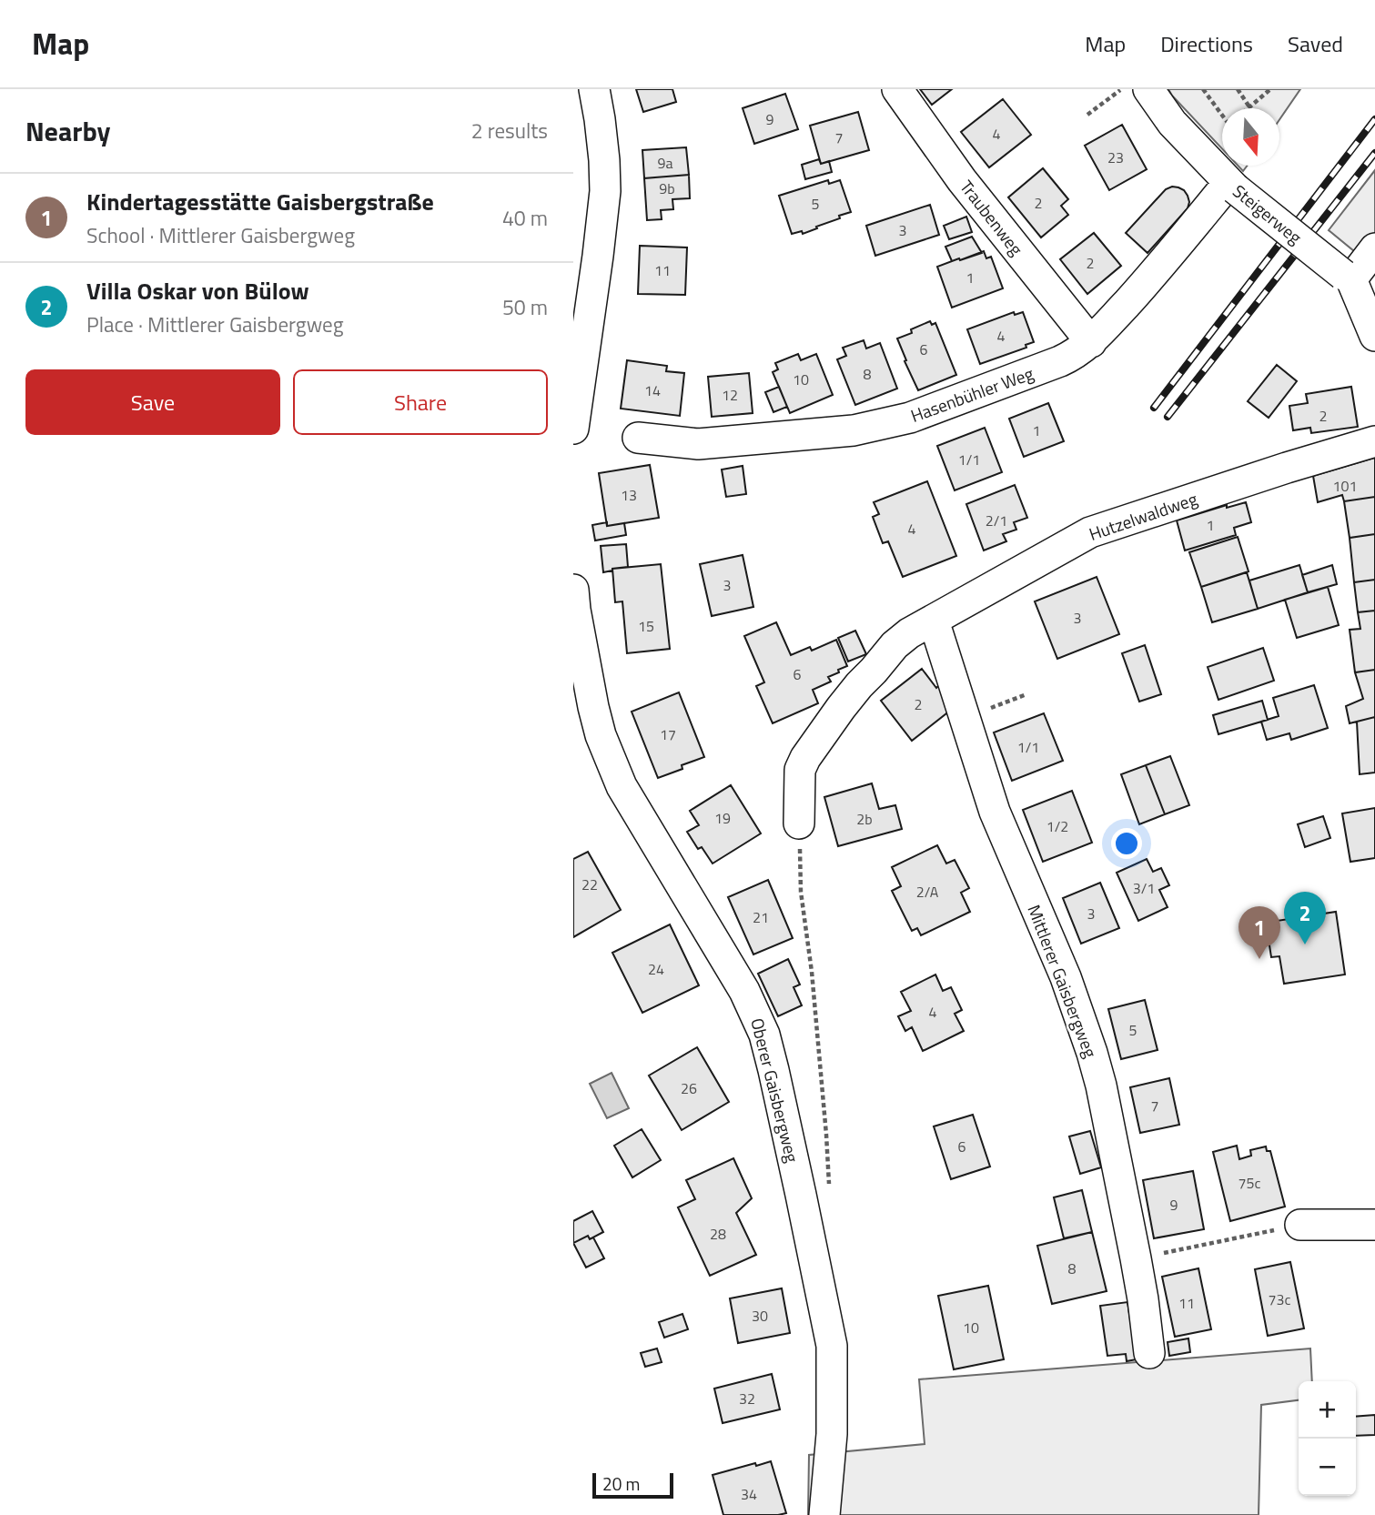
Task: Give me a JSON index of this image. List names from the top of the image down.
{
  "streets": {
    "street": [
      "Steigerweg",
      "Traubenweg",
      "Hasenbühler Weg",
      "Hutzelwaldweg",
      "Mittlerer Gaisbergweg",
      "Oberer Gaisbergweg"
    ]
  },
  "crossings": [
    ["Steigerweg", "Hasenbühler Weg"],
    ["Traubenweg", "Hasenbühler Weg"],
    ["Hutzelwaldweg", "Mittlerer Gaisbergweg"]
  ],
  "house_numbers": [
    "9",
    "4",
    "7",
    "23",
    "9a",
    "9b",
    "2",
    "5",
    "3",
    "2",
    "11",
    "1",
    "4",
    "6",
    "8",
    "10",
    "14",
    "12",
    "2",
    "1",
    "1/1",
    "101",
    "13",
    "2/1",
    "1",
    "4",
    "3",
    "3",
    "15",
    "6",
    "2",
    "17",
    "1/1",
    "19",
    "2b",
    "1/2",
    "22",
    "3/1",
    "2/A",
    "3",
    "21",
    "24",
    "4",
    "5",
    "26",
    "7",
    "6",
    "75c",
    "9",
    "28",
    "8",
    "73c",
    "11",
    "30",
    "10",
    "32",
    "34"
  ],
  "scale_bar": "20 m",
  "north": "bottom",
  "page": {
    "header": "Map",
    "nav": ["Map", "Directions", "Saved"],
    "heading": ["Nearby", "2 results"],
    "list": [
      {
        "mark": "1",
        "name": "Kindertagesstätte Gaisbergstraße",
        "note": "School · Mittlerer Gaisbergweg",
        "value": "40 m"
      },
      {
        "mark": "2",
        "name": "Villa Oskar von Bülow",
        "note": "Place · Mittlerer Gaisbergweg",
        "value": "50 m"
      }
    ],
    "buttons": ["Save", "Share"],
    "pins": ["2", "1"],
    "map_buttons": ["+", "−"],
    "scale": "20 m"
  }
}
